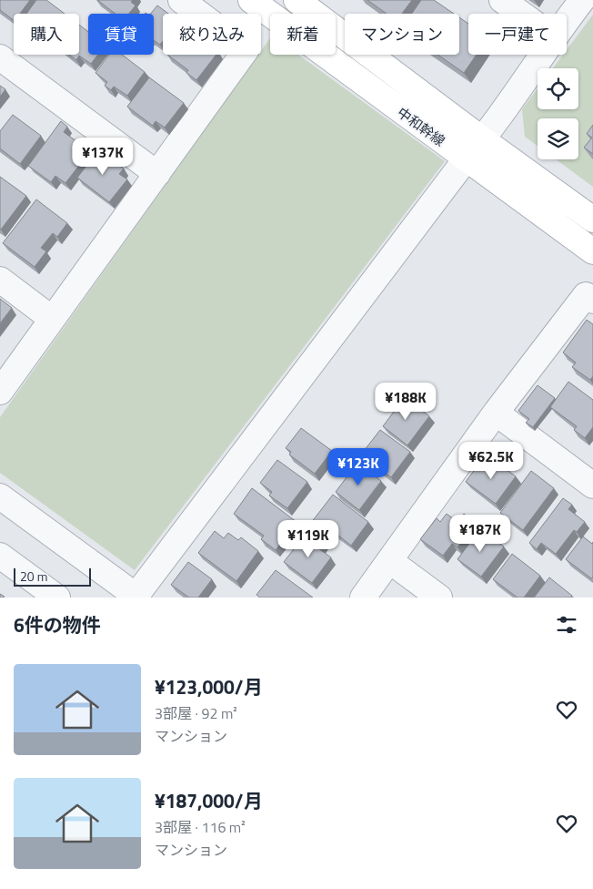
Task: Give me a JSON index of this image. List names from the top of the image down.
{
  "streets": {
    "main road": ["中和幹線"]
  },
  "scale_bar": "20 m",
  "page": {
    "chip": [
      "購入",
      "賃貸",
      "絞り込み",
      "新着",
      "マンション",
      "一戸建て"
    ],
    "price": [
      "¥137K",
      "¥188K",
      "¥62.5K",
      "¥123K",
      "¥187K",
      "¥119K"
    ],
    "scale": "20 m",
    "heading": "6件の物件",
    "list": [
      {
        "name": "¥123,000/月",
        "note": "3部屋 · 92 m² · マンション"
      },
      {
        "name": "¥187,000/月",
        "note": "3部屋 · 116 m² · マンション"
      }
    ]
  }
}
